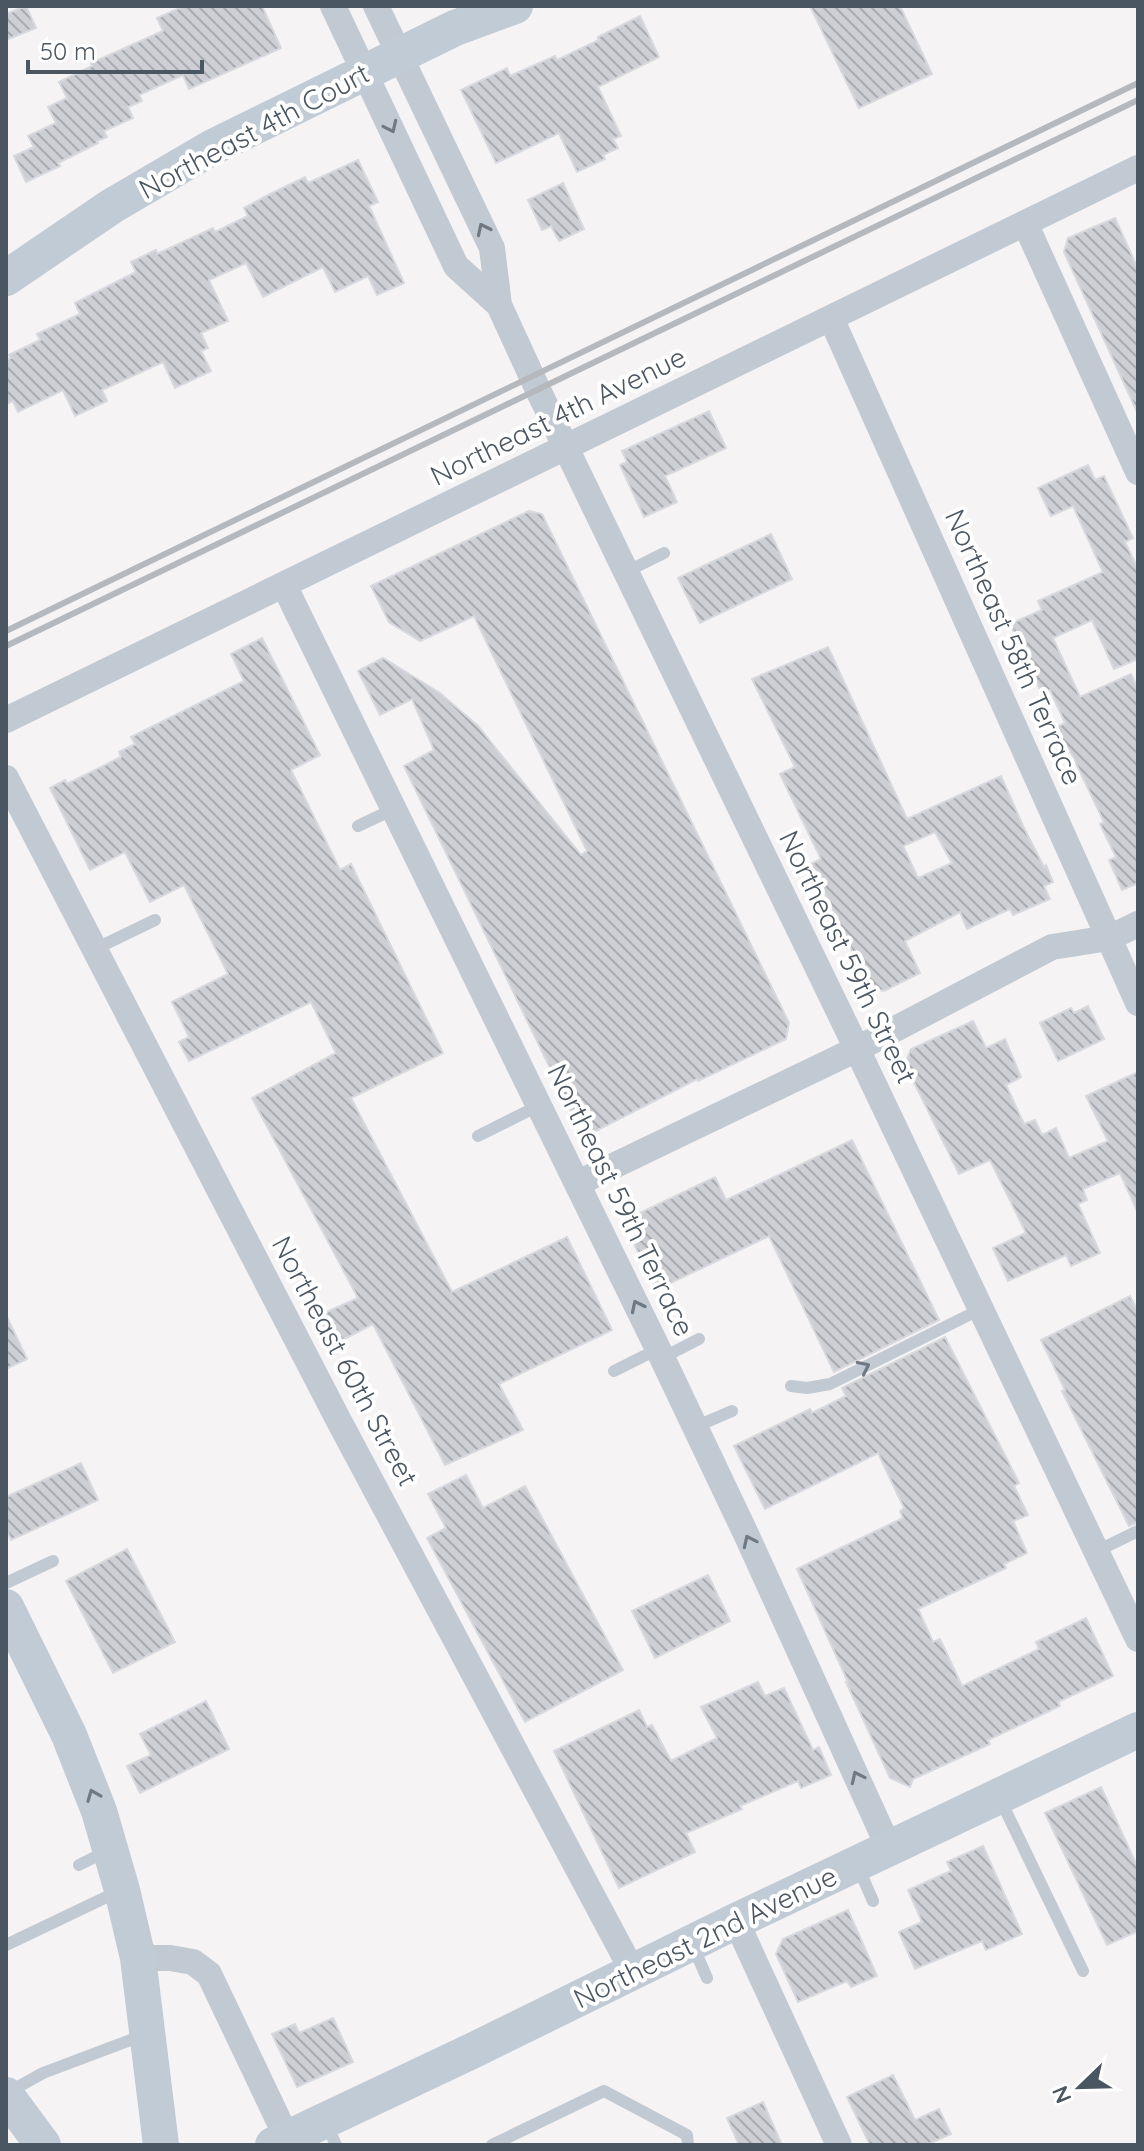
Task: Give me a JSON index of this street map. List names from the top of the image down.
{
  "streets": {
    "main road": ["Northeast 4th Court", "Northeast 2nd Avenue"],
    "street": [
      "Northeast 4th Avenue",
      "Northeast 58th Terrace",
      "Northeast 59th Street",
      "Northeast 59th Terrace",
      "Northeast 60th Street"
    ]
  },
  "crossings": [
    ["Northeast 4th Court", "Northeast 59th Street"],
    ["Northeast 4th Avenue", "Northeast 58th Terrace"],
    ["Northeast 4th Avenue", "Northeast 59th Street"],
    ["Northeast 4th Avenue", "Northeast 59th Terrace"],
    ["Northeast 59th Terrace", "Northeast 2nd Avenue"],
    ["Northeast 60th Street", "Northeast 2nd Avenue"]
  ],
  "one_way": ["Northeast 59th Terrace"],
  "scale_bar": "50 m",
  "north": "bottom left"
}
